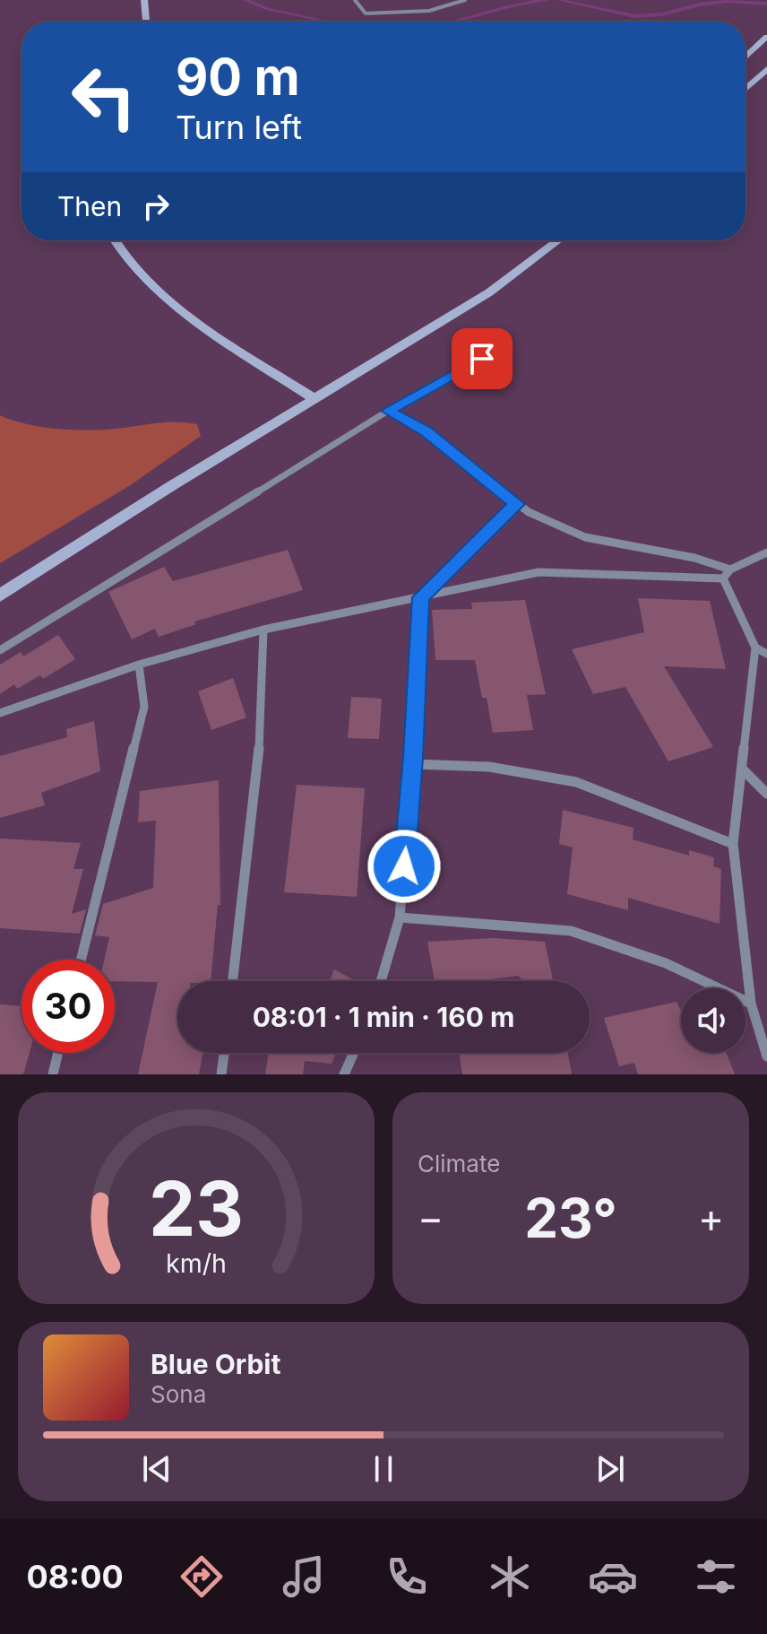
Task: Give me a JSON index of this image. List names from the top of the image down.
{
  "page": {
    "turn": ["90 m", "Turn left"],
    "then": "Then",
    "limit": "30",
    "trip": "08:01 · 1 min · 160 m",
    "tile": "Climate",
    "heat": ["−", "23°", "+"],
    "song": ["Blue Orbit", "Sona"],
    "tabs": "08:00",
    "gauge": ["23", "km/h"]
  }
}
